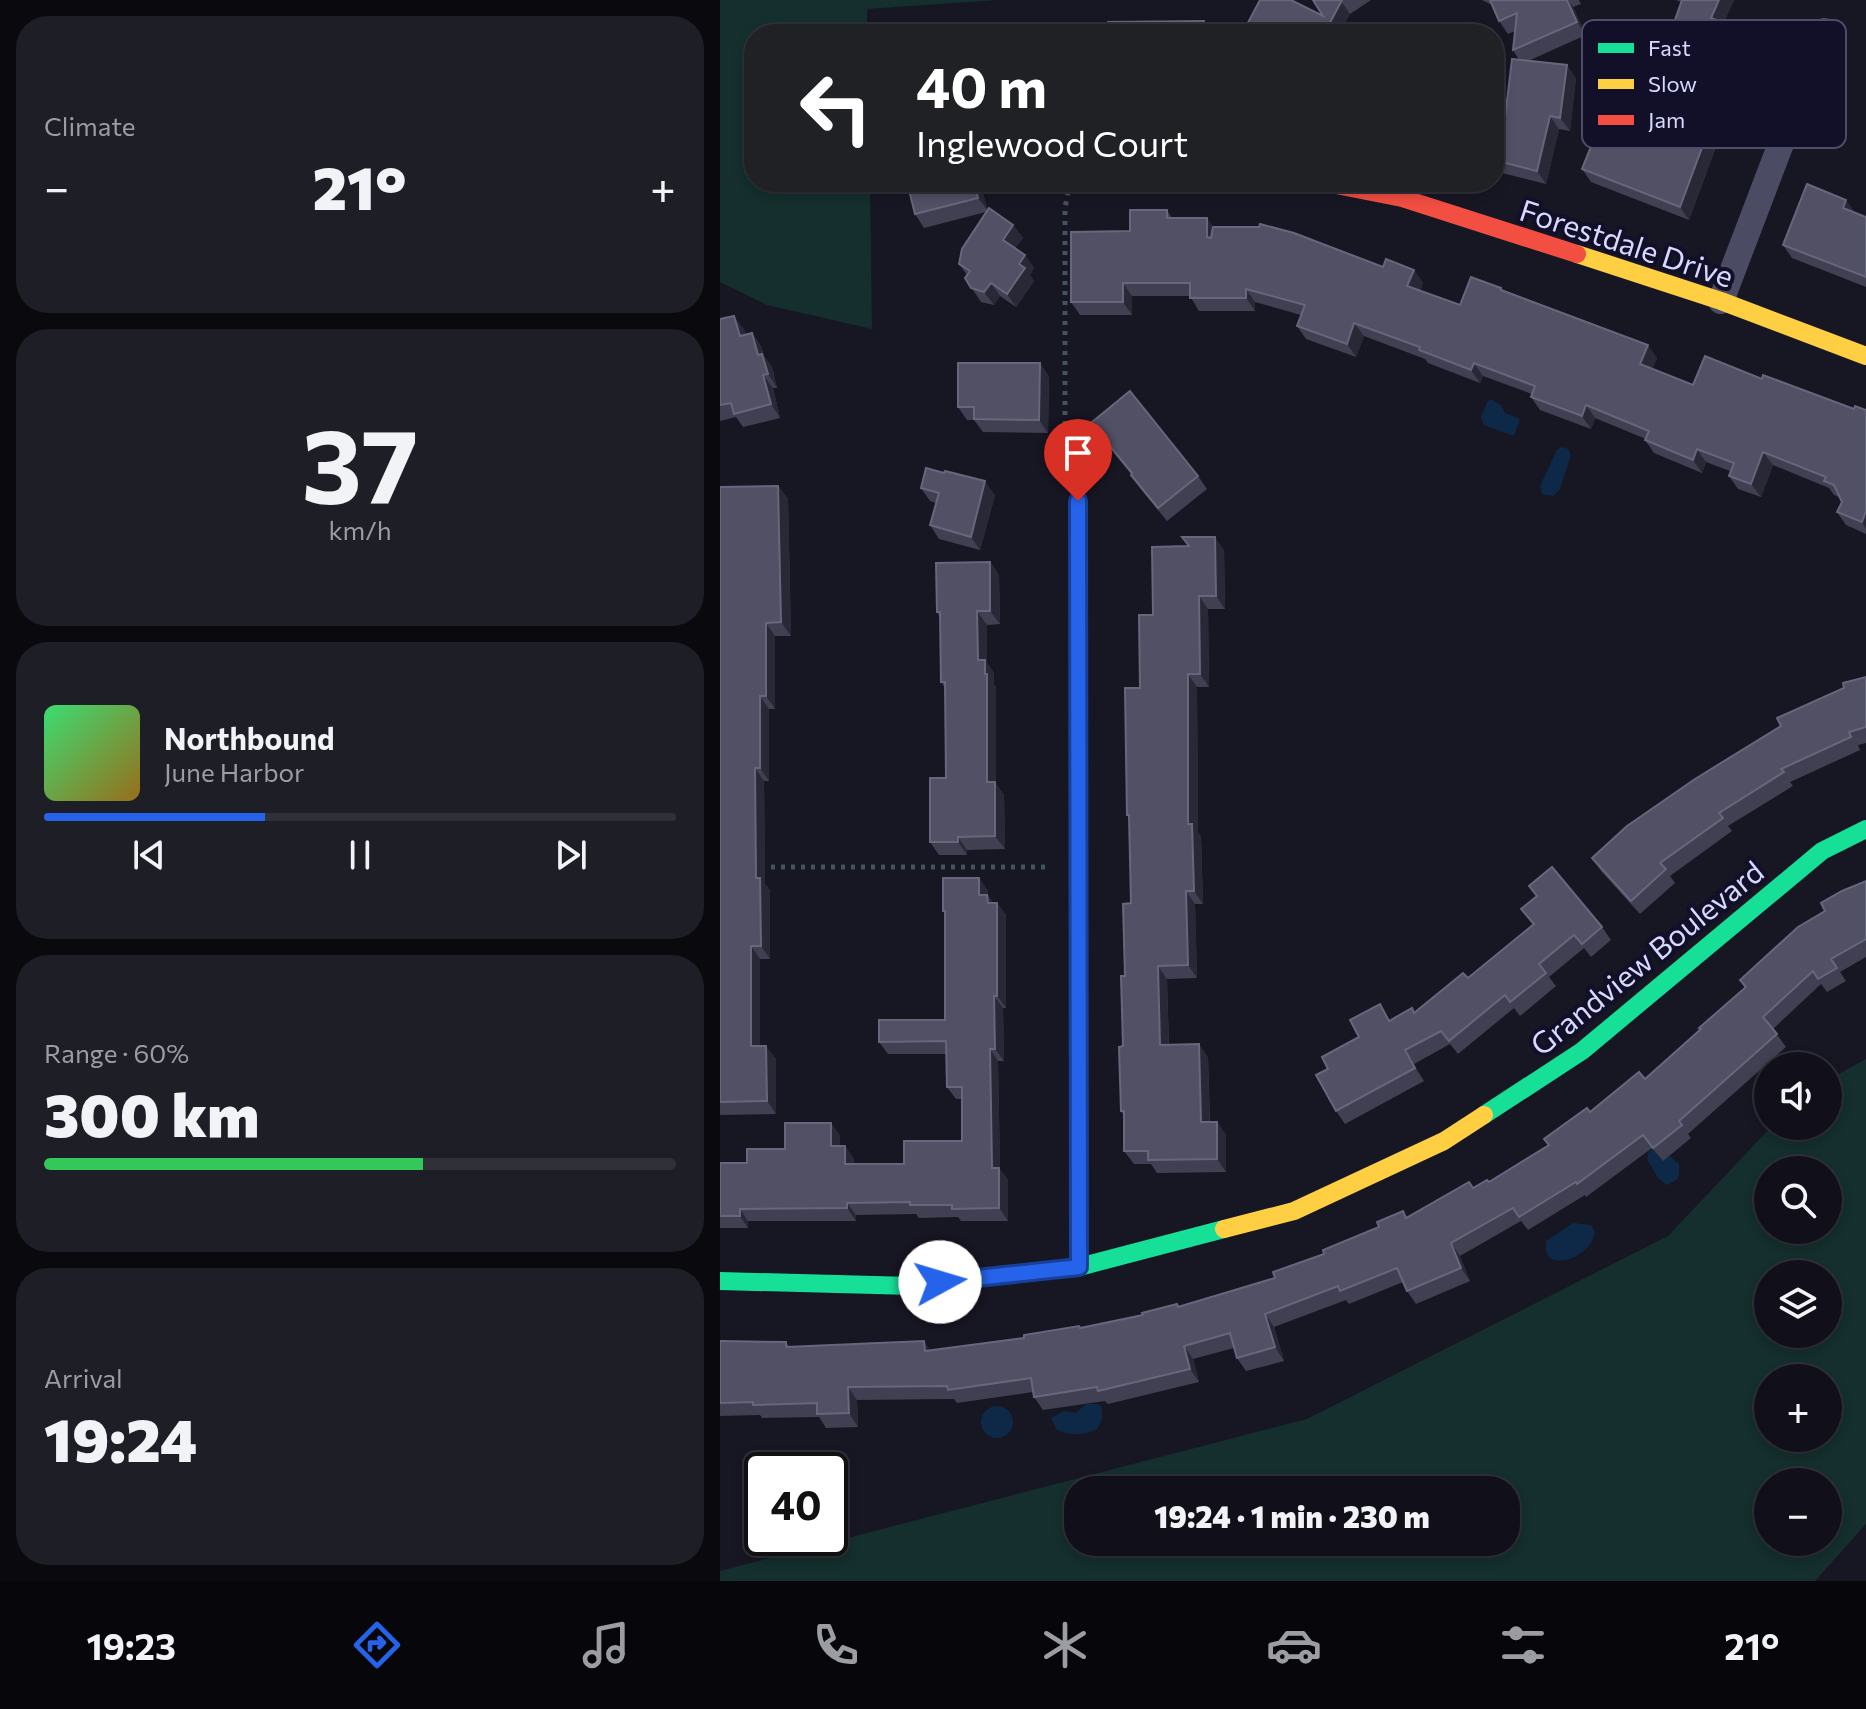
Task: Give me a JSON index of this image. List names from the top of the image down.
{
  "streets": {
    "street": ["Forestdale Drive", "Grandview Boulevard"]
  },
  "legend": ["Fast", "Slow", "Jam"],
  "page": {
    "tile": [
      "Climate",
      ["37", "km/h"],
      ["Range · 60%", "300 km"],
      ["Arrival", "19:24"]
    ],
    "turn": ["40 m", "Inglewood Court"],
    "heat": ["−", "21°", "+"],
    "song": ["Northbound", "June Harbor"],
    "map_buttons": ["+", "−"],
    "limit": "40",
    "trip": "19:24 · 1 min · 230 m",
    "tabs": ["19:23", "21°"]
  }
}
